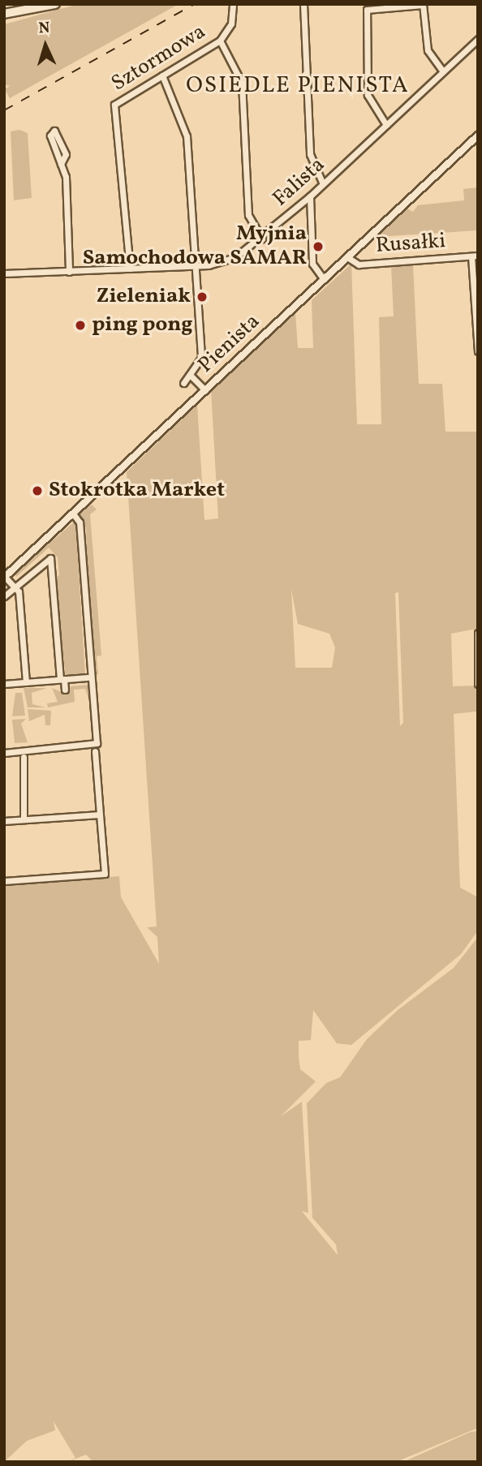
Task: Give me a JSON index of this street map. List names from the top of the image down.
{
  "streets": {
    "street": [
      "Sztormowa",
      "Falista",
      "Rusałki",
      "Pienista"
    ]
  },
  "crossings": [
    ["Sztormowa", "Falista"],
    ["Rusałki", "Pienista"]
  ],
  "districts": ["OSIEDLE PIENISTA"],
  "places": [
    "Myjnia Samochodowa SAMAR",
    "Zieleniak",
    "ping pong",
    "Stokrotka Market"
  ],
  "north": "top"
}
